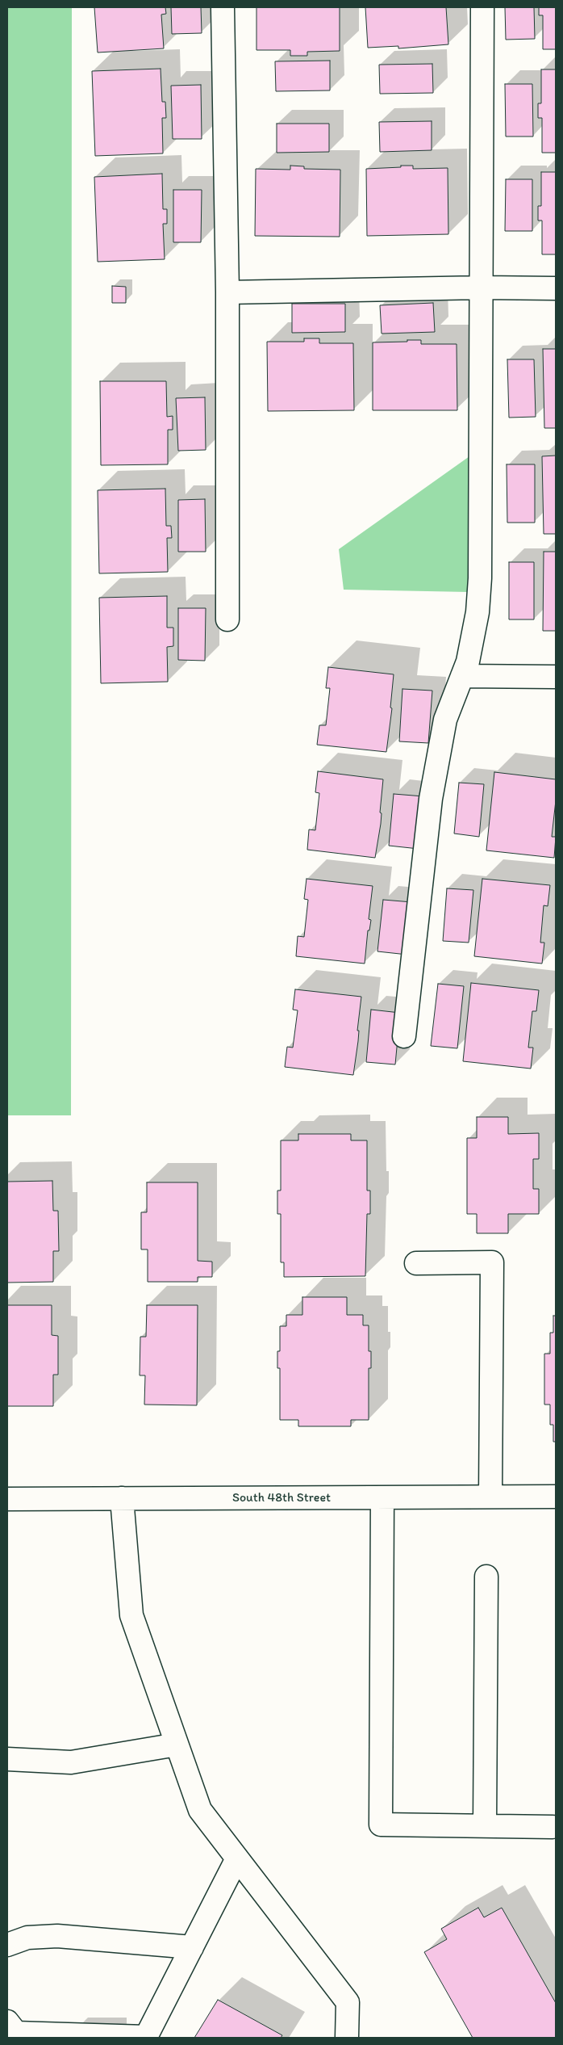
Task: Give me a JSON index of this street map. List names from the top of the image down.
{
  "streets": {
    "street": ["South 48th Street"]
  }
}
